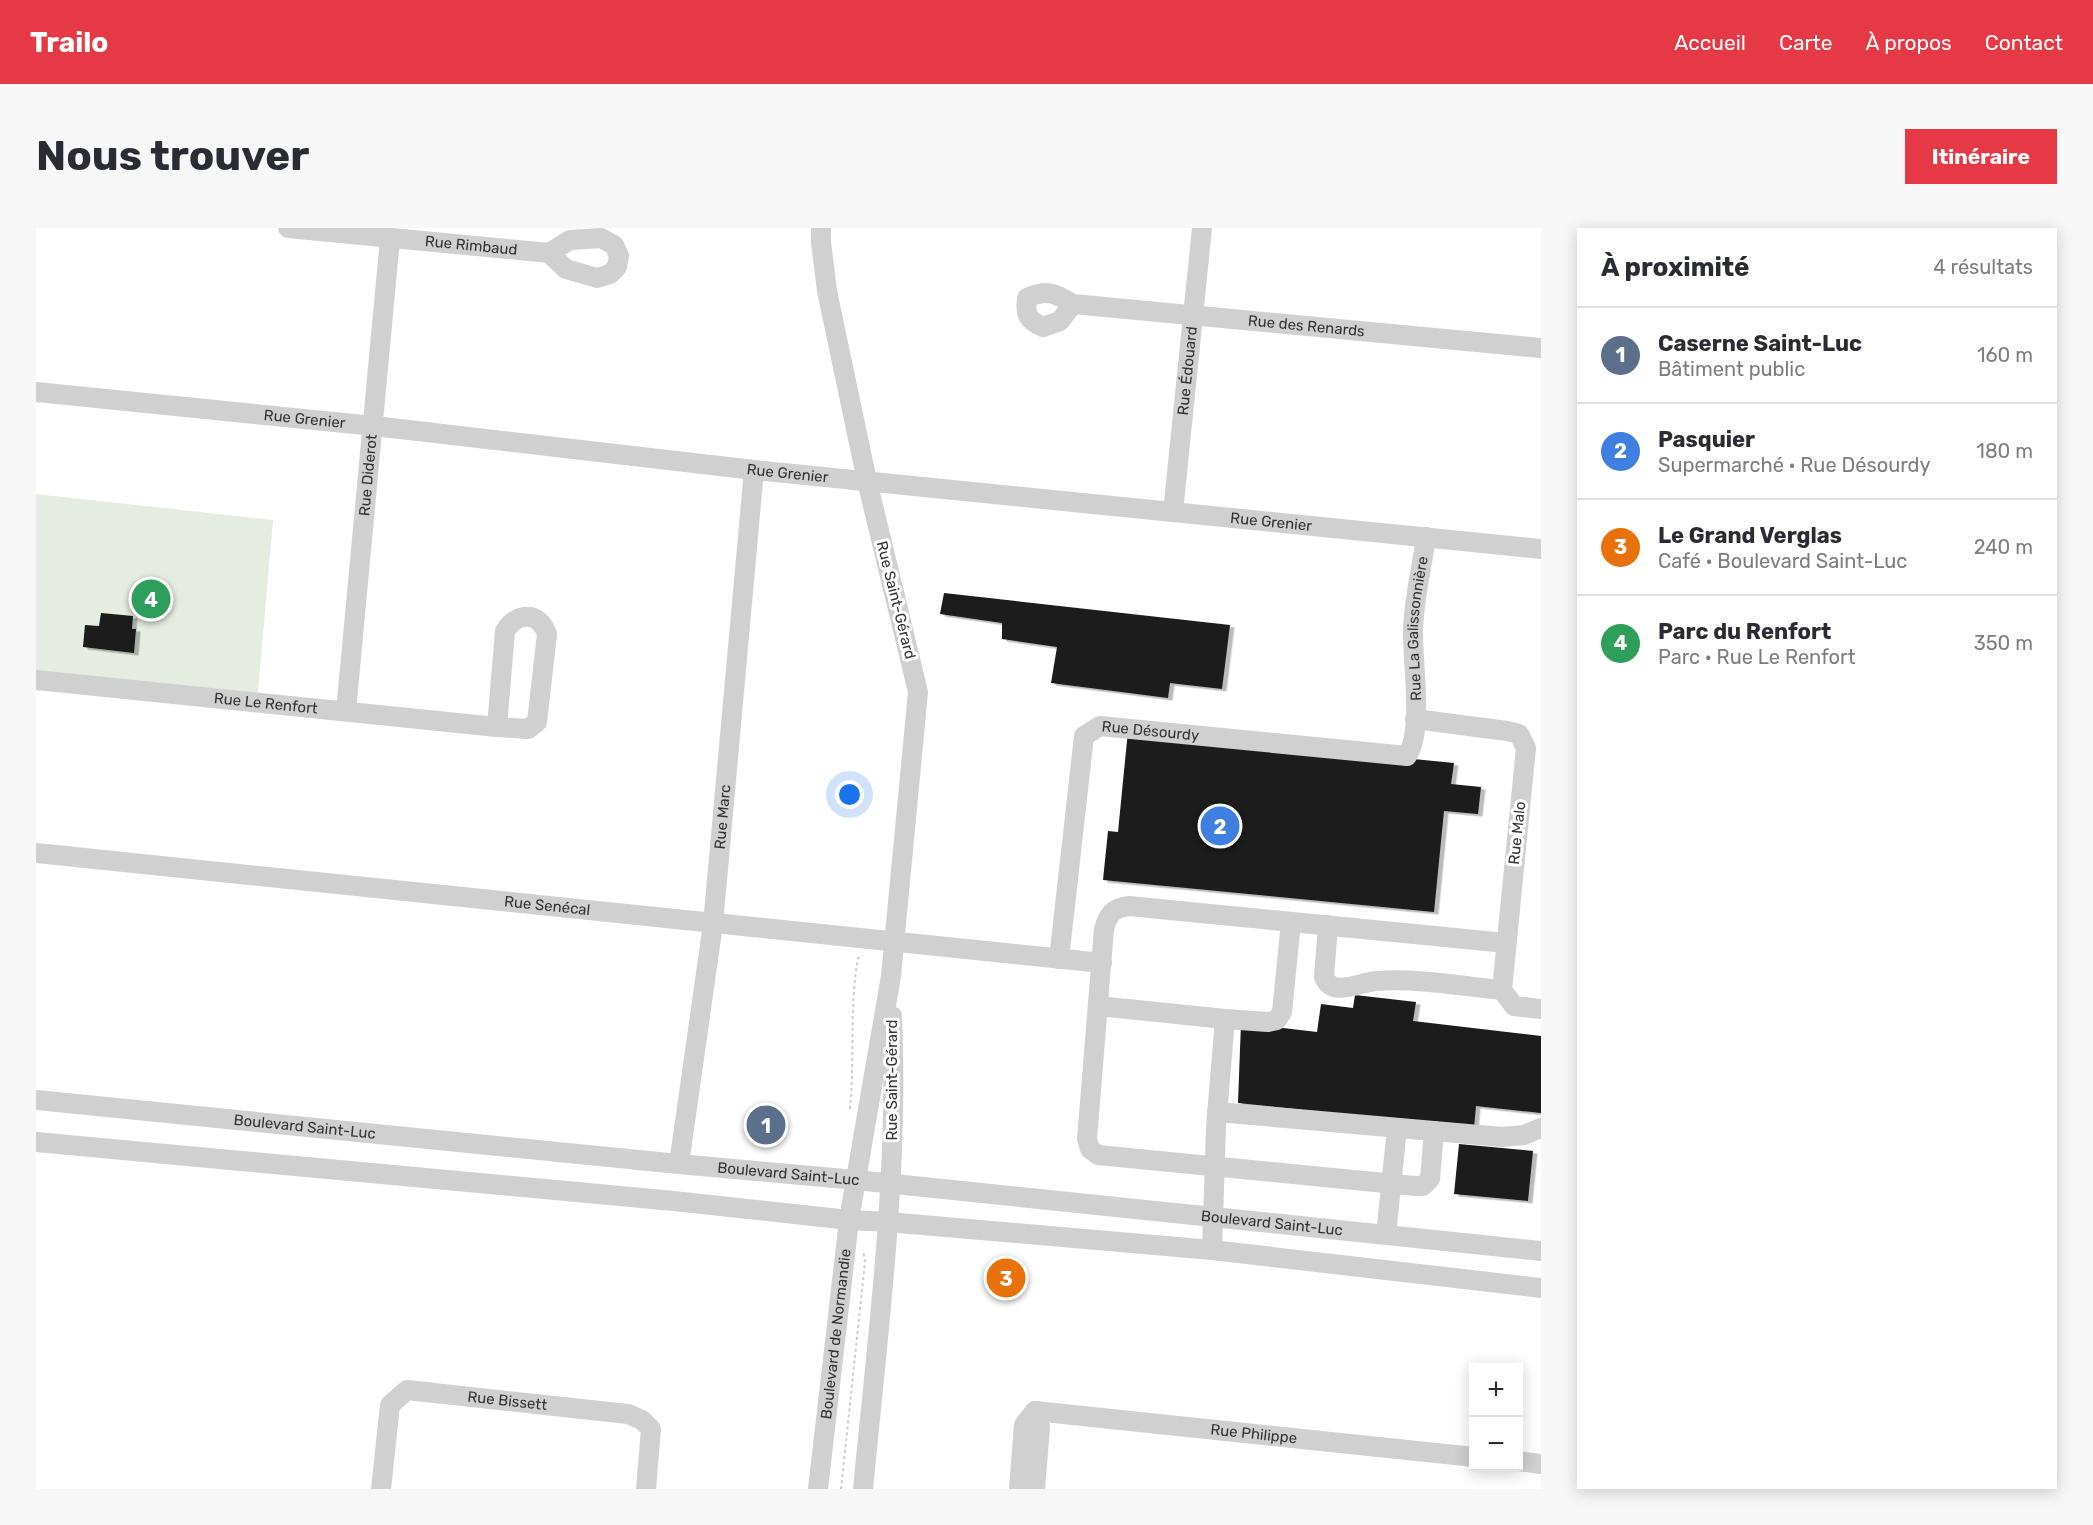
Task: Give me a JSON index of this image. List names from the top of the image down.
{
  "streets": {
    "street": [
      "Rue Rimbaud",
      "Rue des Renards",
      "Rue Édouard",
      "Rue Grenier",
      "Rue Diderot",
      "Rue Saint-Gérard",
      "Rue La Galissonnière",
      "Rue Le Renfort",
      "Rue Désourdy",
      "Rue Marc",
      "Rue Malo",
      "Rue Senécal",
      "Boulevard Saint-Luc",
      "Boulevard de Normandie",
      "Rue Bissett",
      "Rue Philippe"
    ]
  },
  "crossings": [
    ["Rue Rimbaud", "Rue Diderot"],
    ["Rue des Renards", "Rue Édouard"],
    ["Rue Édouard", "Rue Grenier"],
    ["Rue Grenier", "Rue Diderot"],
    ["Rue Grenier", "Rue Saint-Gérard"],
    ["Rue Grenier", "Rue La Galissonnière"],
    ["Rue Grenier", "Rue Marc"],
    ["Rue Diderot", "Rue Le Renfort"],
    ["Rue Saint-Gérard", "Rue Senécal"],
    ["Rue Saint-Gérard", "Boulevard Saint-Luc"],
    ["Rue Saint-Gérard", "Boulevard de Normandie"],
    ["Rue La Galissonnière", "Rue Désourdy"],
    ["Rue La Galissonnière", "Rue Malo"],
    ["Rue Désourdy", "Rue Malo"],
    ["Rue Désourdy", "Rue Senécal"],
    ["Rue Marc", "Rue Senécal"],
    ["Rue Marc", "Boulevard Saint-Luc"],
    ["Boulevard Saint-Luc", "Boulevard de Normandie"]
  ],
  "page": {
    "header": "Trailo",
    "nav": [
      "Accueil",
      "Carte",
      "À propos",
      "Contact"
    ],
    "buttons": "Itinéraire",
    "title": "Nous trouver",
    "heading": ["À proximité", "4 résultats"],
    "list": [
      {
        "mark": "1",
        "name": "Caserne Saint-Luc",
        "note": "Bâtiment public",
        "value": "160 m"
      },
      {
        "mark": "2",
        "name": "Pasquier",
        "note": "Supermarché · Rue Désourdy",
        "value": "180 m"
      },
      {
        "mark": "3",
        "name": "Le Grand Verglas",
        "note": "Café · Boulevard Saint-Luc",
        "value": "240 m"
      },
      {
        "mark": "4",
        "name": "Parc du Renfort",
        "note": "Parc · Rue Le Renfort",
        "value": "350 m"
      }
    ],
    "pins": [
      "4",
      "2",
      "1",
      "3"
    ],
    "map_buttons": ["+", "−"]
  }
}
